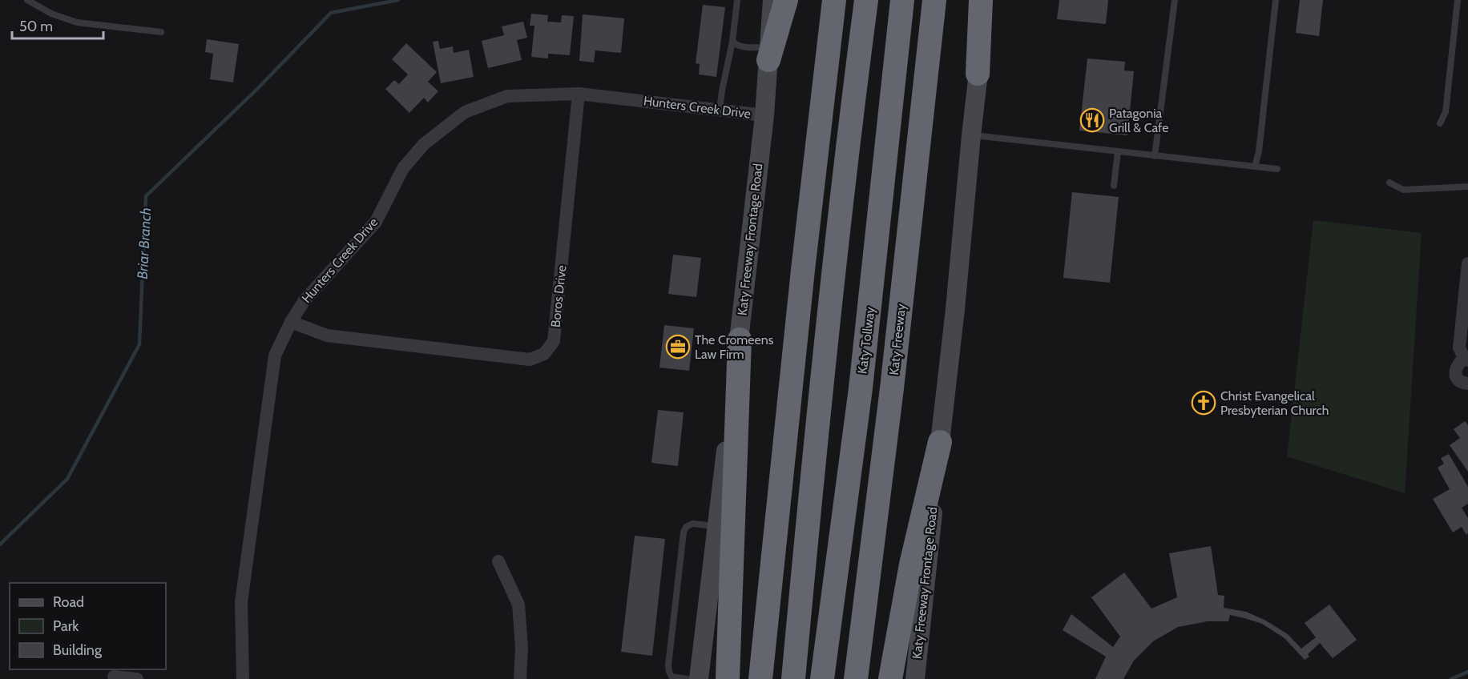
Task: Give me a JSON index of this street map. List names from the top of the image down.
{
  "streets": {
    "highway": ["Katy Freeway", "Katy Tollway"],
    "main road": ["Katy Freeway Frontage Road"],
    "street": ["Hunters Creek Drive", "Boros Drive"]
  },
  "crossings": [
    ["Hunters Creek Drive", "Katy Freeway Frontage Road"],
    ["Hunters Creek Drive", "Boros Drive"]
  ],
  "water": ["Briar Branch"],
  "places": {
    "restaurant": ["Patagonia Grill & Cafe"],
    "office": ["The Cromeens Law Firm"],
    "church": ["Christ Evangelical Presbyterian Church"]
  },
  "legend": ["Road", "Park", "Building"],
  "scale_bar": "50 m"
}
